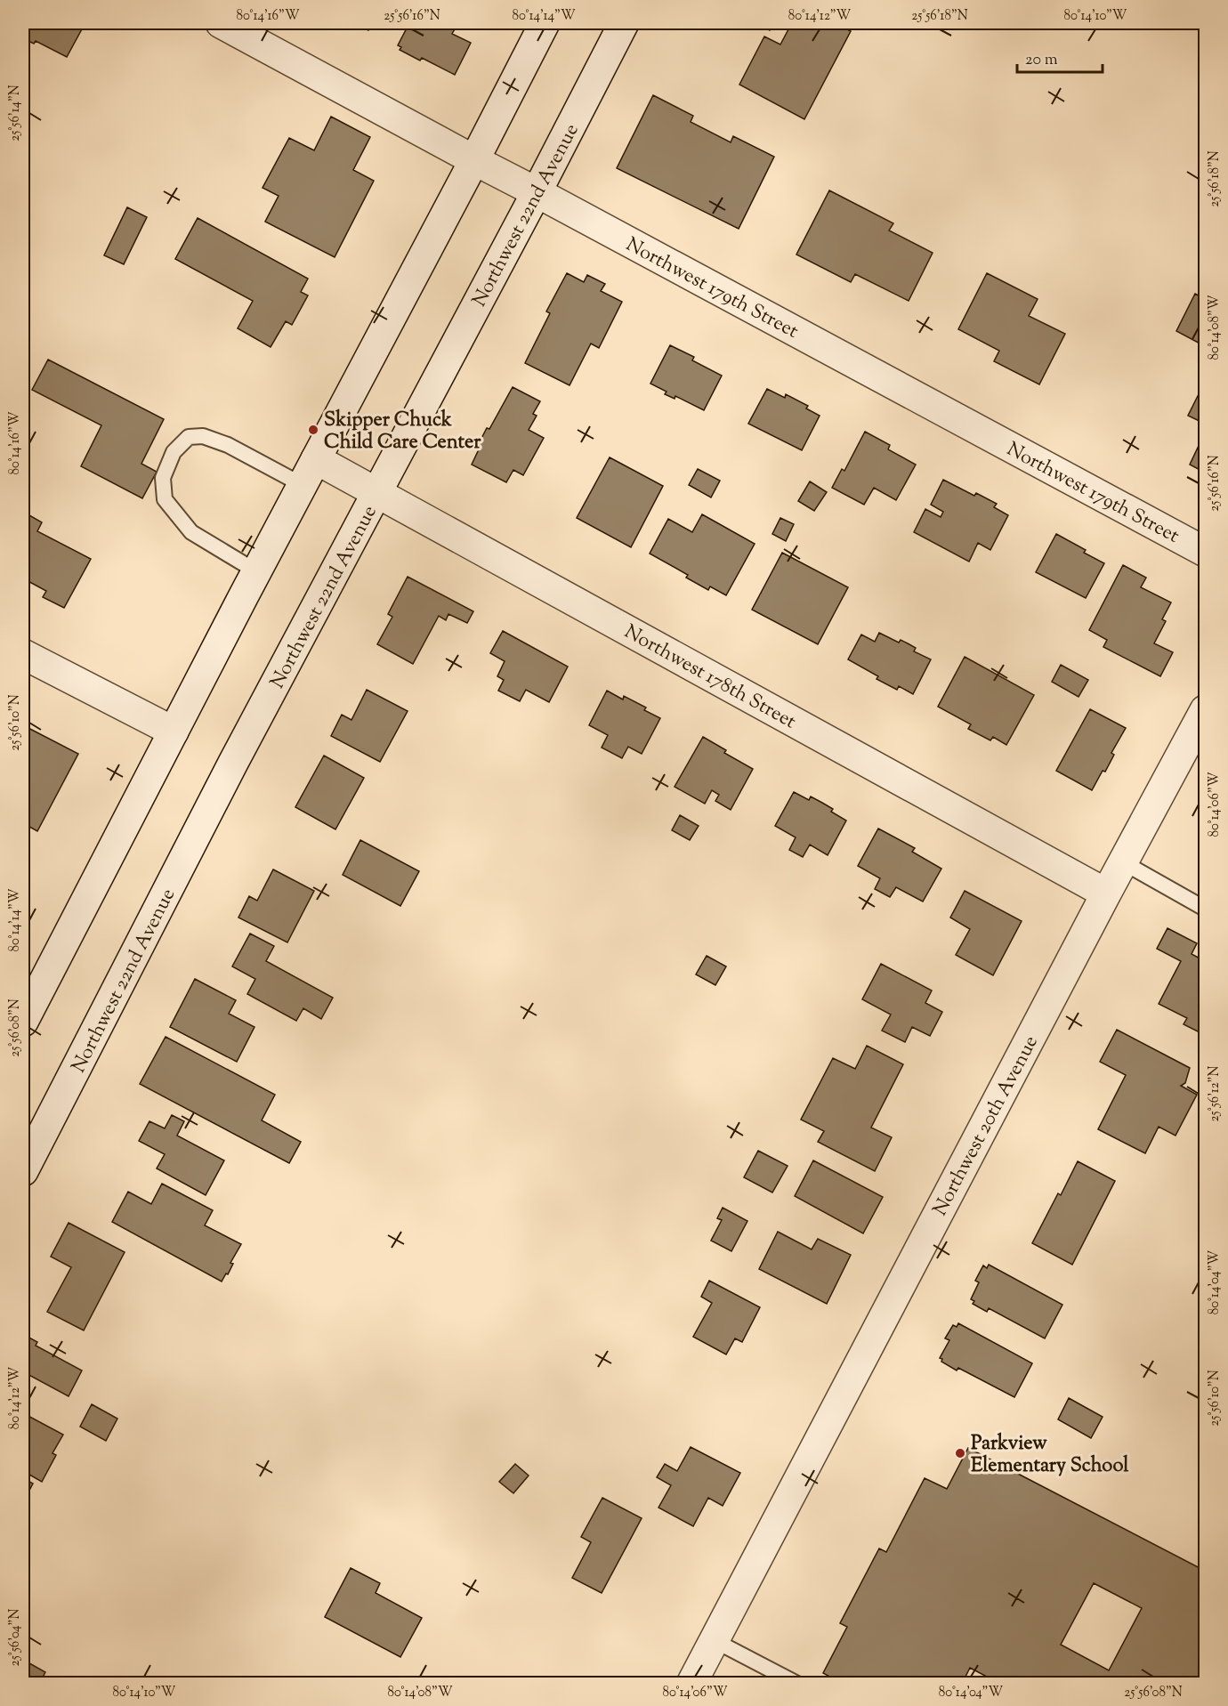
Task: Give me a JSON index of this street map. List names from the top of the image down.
{
  "streets": {
    "street": [
      "Northwest 22nd Avenue",
      "Northwest 179th Street",
      "Northwest 178th Street",
      "Northwest 20th Avenue"
    ]
  },
  "crossings": [
    ["Northwest 22nd Avenue", "Northwest 179th Street"],
    ["Northwest 22nd Avenue", "Northwest 178th Street"],
    ["Northwest 178th Street", "Northwest 20th Avenue"]
  ],
  "places": ["Skipper Chuck Child Care Center", "Parkview Elementary School"],
  "scale_bar": "20 m",
  "coordinates": [
    "80°14'16\"W",
    "25°56'16\"N",
    "80°14'14\"W",
    "80°14'12\"W",
    "25°56'18\"N",
    "80°14'10\"W",
    "25°56'14\"N",
    "80°14'08\"W",
    "25°56'10\"N",
    "80°14'06\"W",
    "25°56'08\"N",
    "25°56'12\"N",
    "80°14'04\"W",
    "25°56'04\"N"
  ]
}
